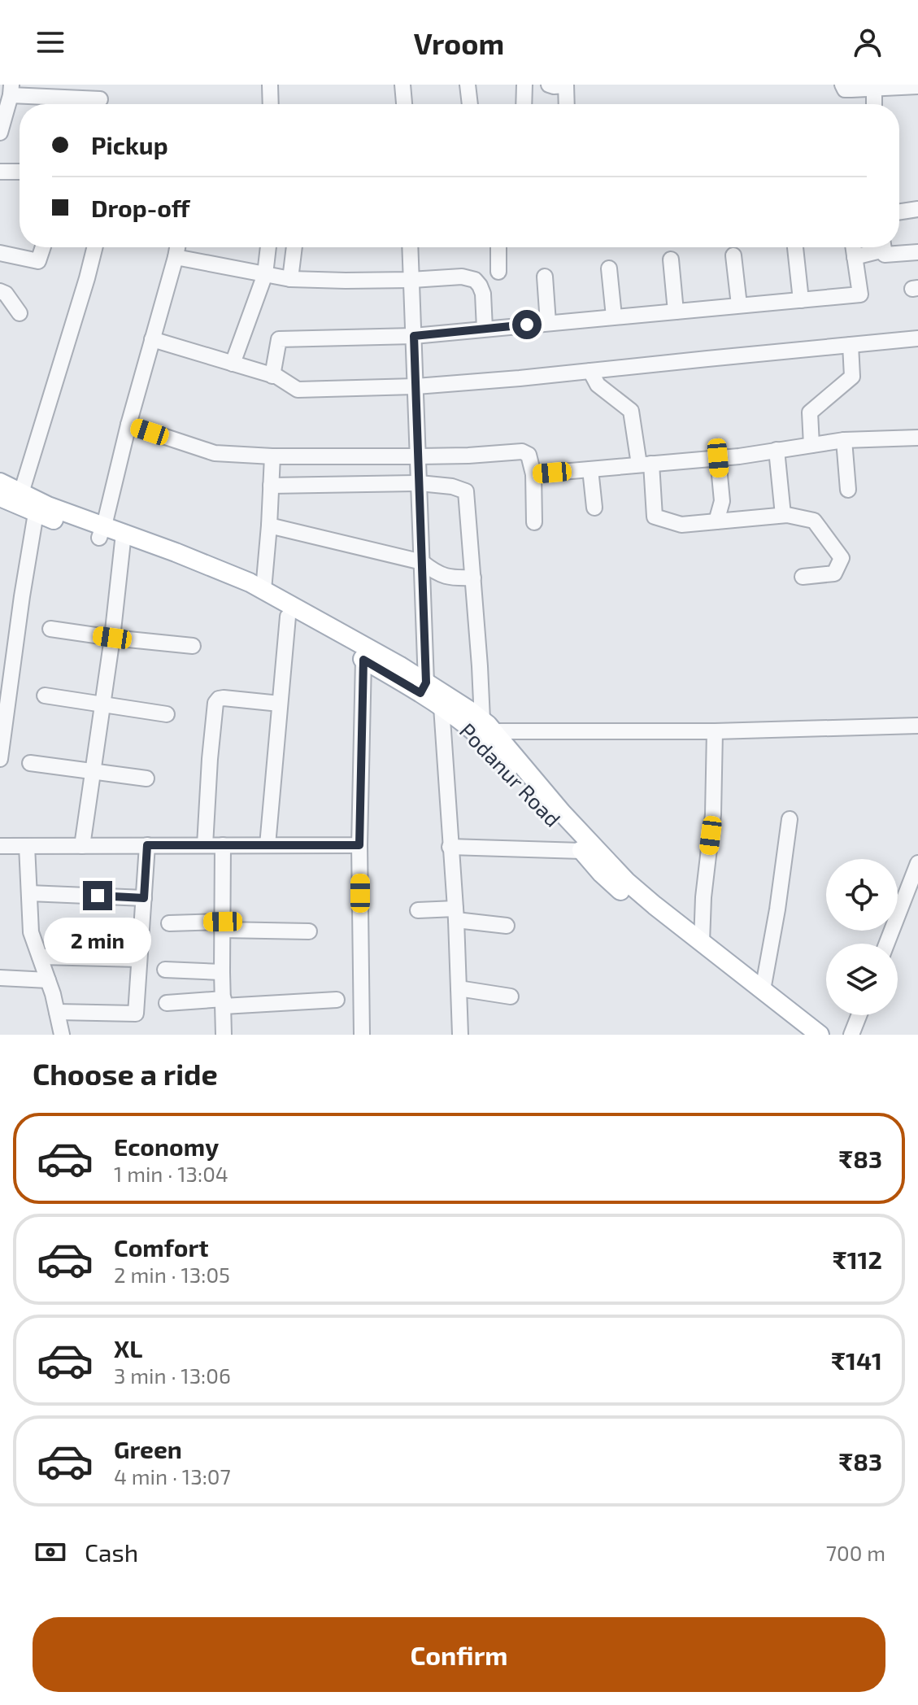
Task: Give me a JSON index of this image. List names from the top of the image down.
{
  "streets": {
    "main road": ["Podanur Road"]
  },
  "page": {
    "header": "Vroom",
    "banner": ["Pickup", "Drop-off"],
    "bubble": "2 min",
    "heading": "Choose a ride",
    "list": [
      {
        "name": "Economy",
        "note": "1 min · 13:04",
        "value": "₹83"
      },
      {
        "name": "Comfort",
        "note": "2 min · 13:05",
        "value": "₹112"
      },
      {
        "name": "XL",
        "note": "3 min · 13:06",
        "value": "₹141"
      },
      {
        "name": "Green",
        "note": "4 min · 13:07",
        "value": "₹83"
      }
    ],
    "pay": ["Cash", "700 m"],
    "buttons": "Confirm"
  }
}
